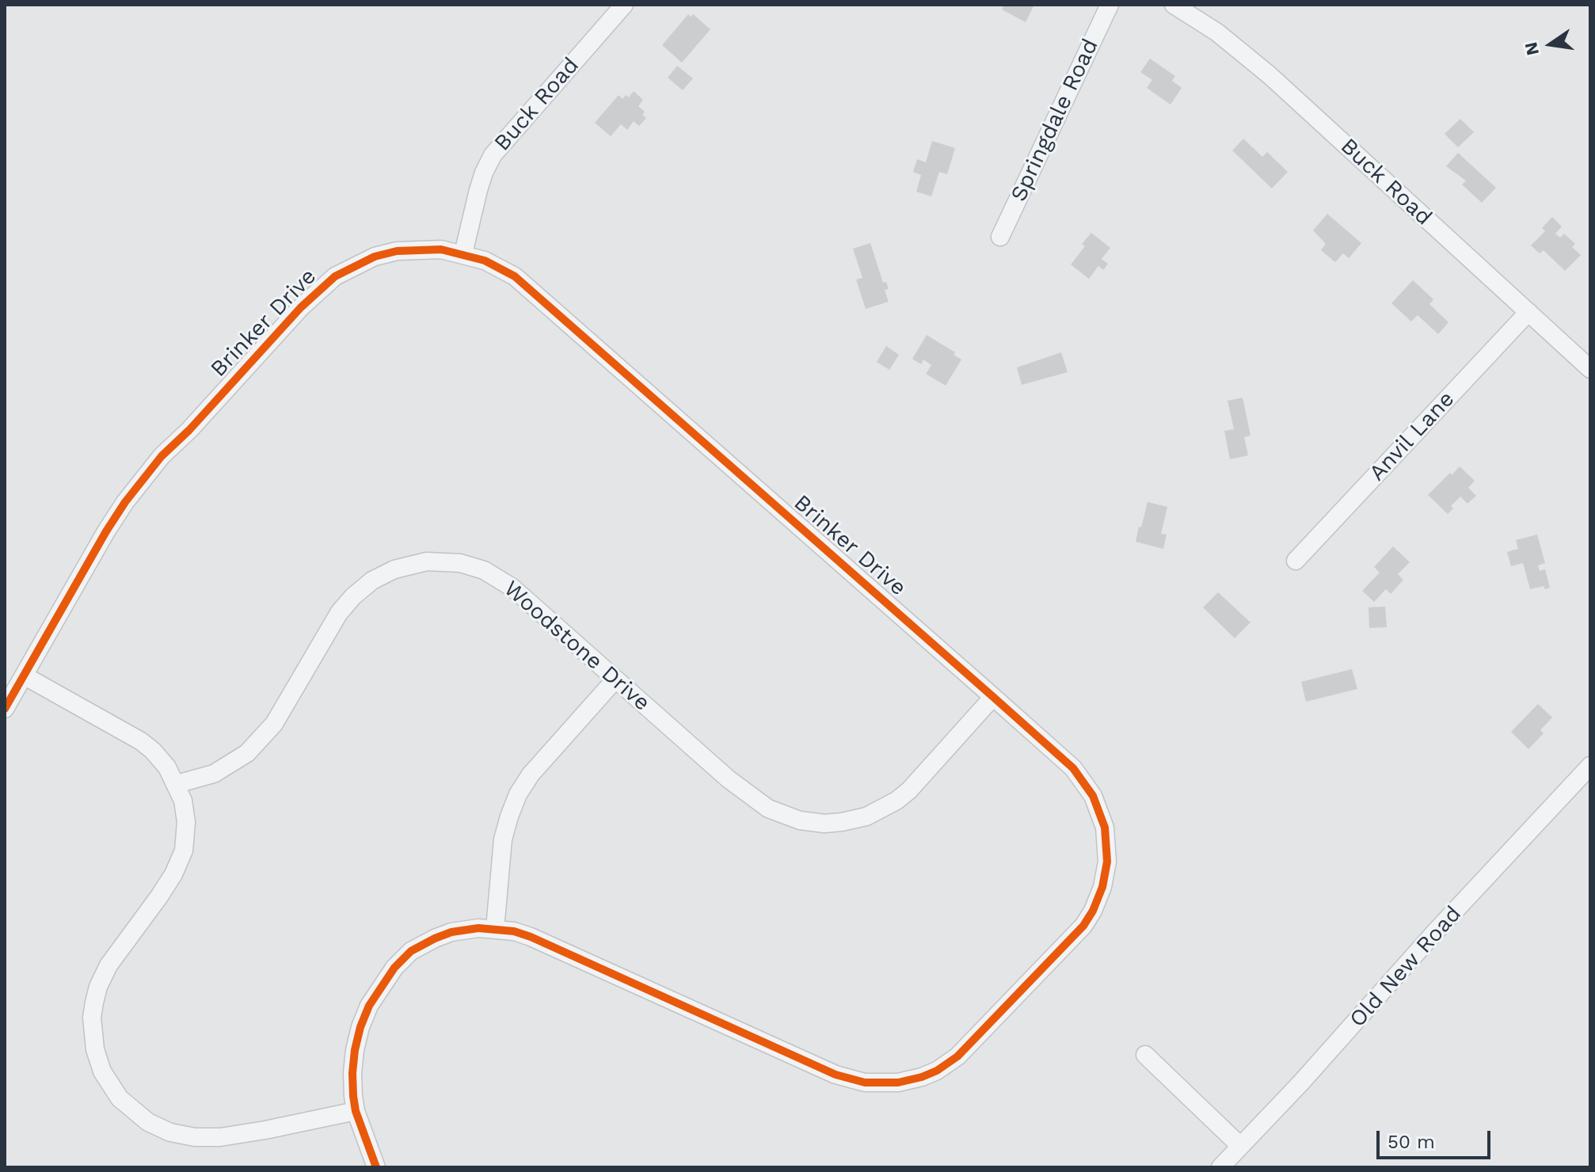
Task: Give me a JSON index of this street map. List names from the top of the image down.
{
  "streets": {
    "street": [
      "Buck Road",
      "Springdale Road",
      "Brinker Drive",
      "Anvil Lane",
      "Woodstone Drive",
      "Old New Road"
    ]
  },
  "crossings": [
    ["Buck Road", "Brinker Drive"],
    ["Buck Road", "Anvil Lane"],
    ["Brinker Drive", "Woodstone Drive"]
  ],
  "scale_bar": "50 m",
  "north": "left"
}
